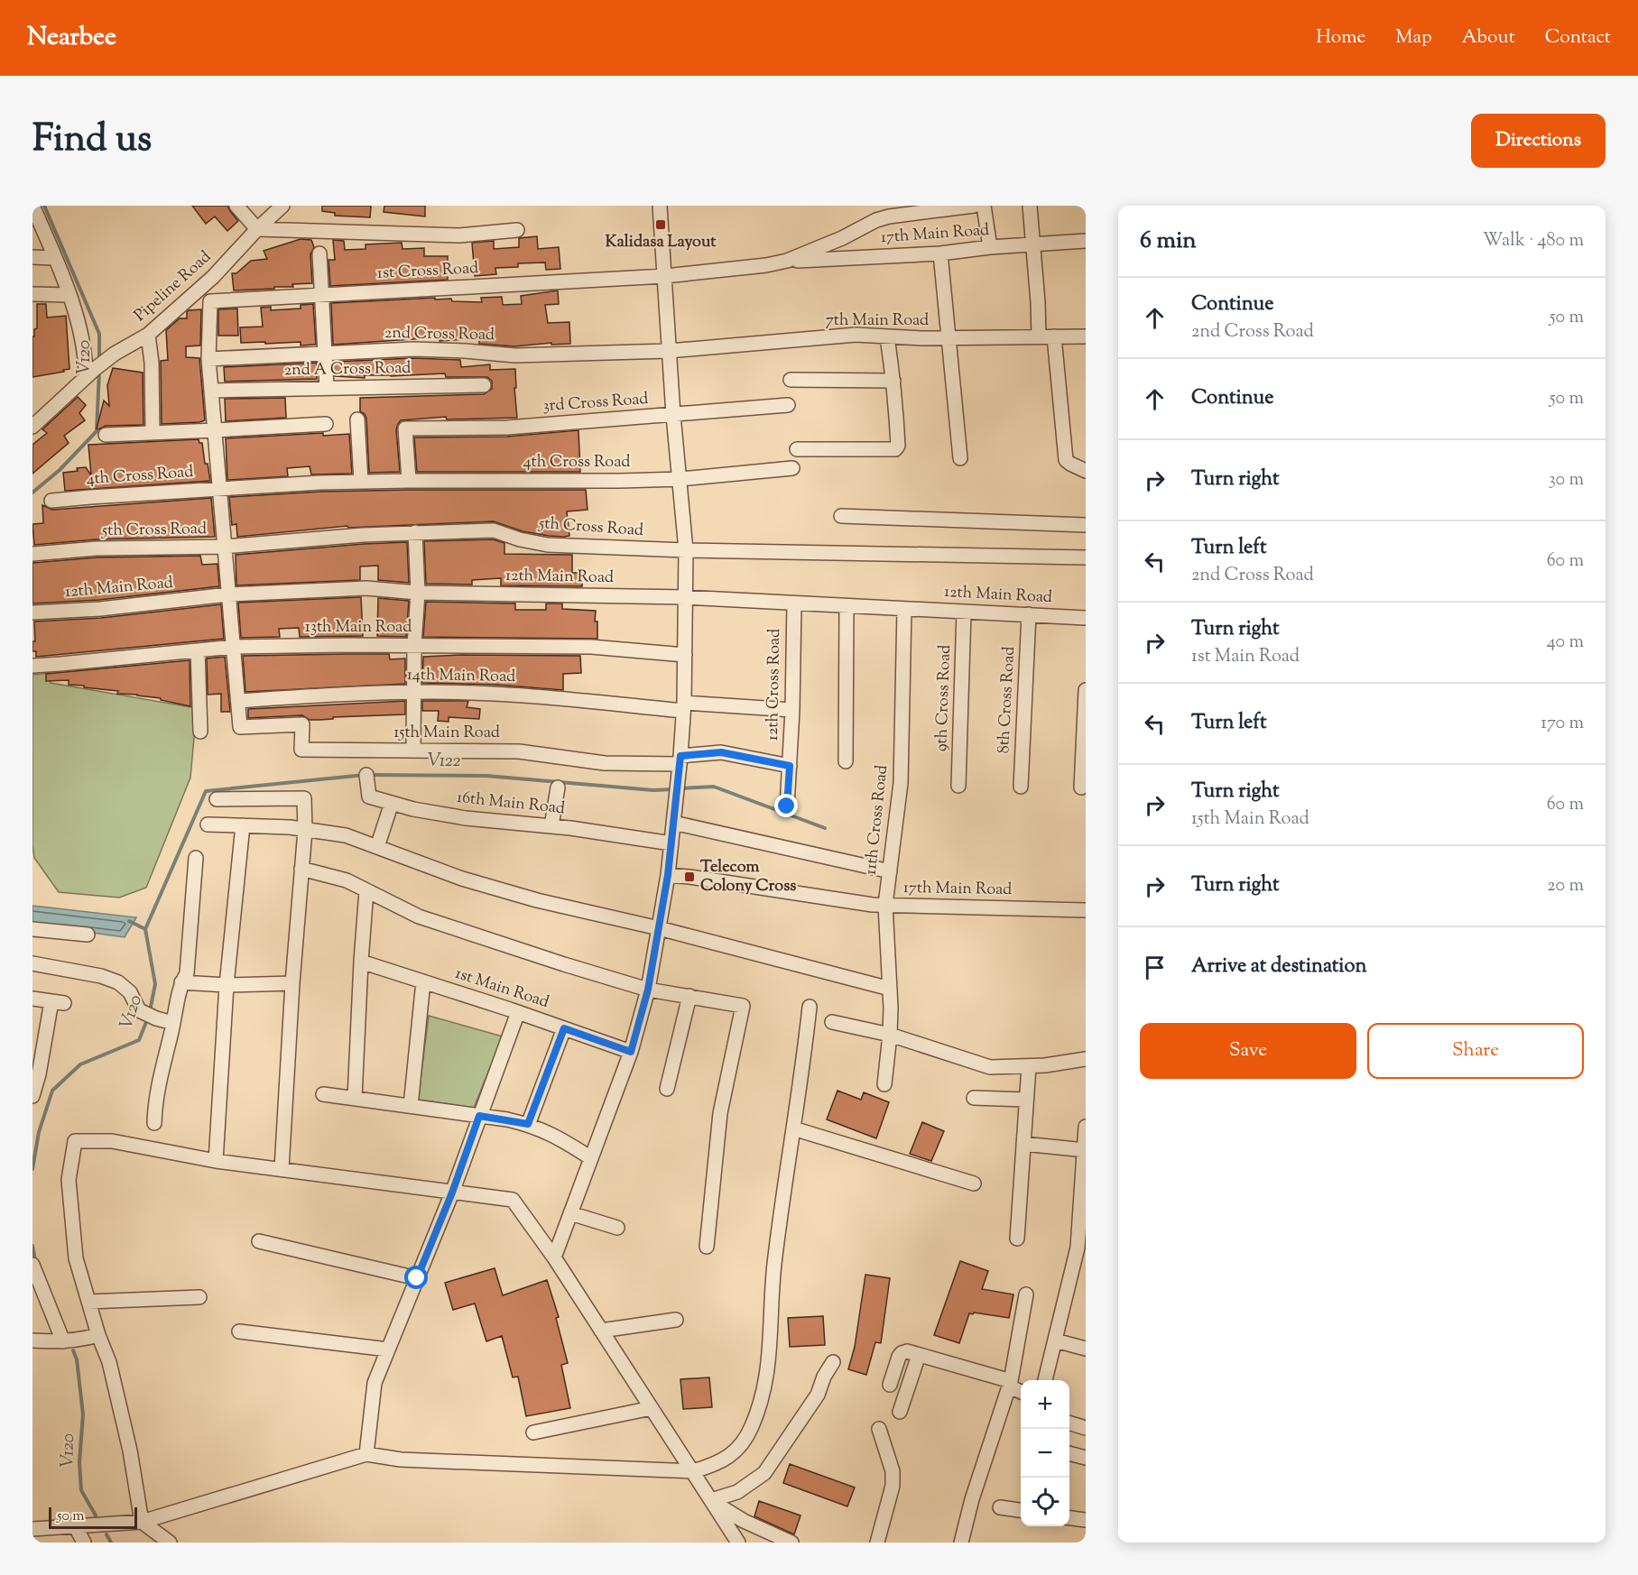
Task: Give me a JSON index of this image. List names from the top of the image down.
{
  "streets": {
    "street": [
      "17th Main Road",
      "1st Cross Road",
      "Pipeline Road",
      "7th Main Road",
      "2nd Cross Road",
      "2nd A Cross Road",
      "3rd Cross Road",
      "4th Cross Road",
      "5th Cross Road",
      "12th Main Road",
      "13th Main Road",
      "14th Main Road",
      "12th Cross Road",
      "9th Cross Road",
      "8th Cross Road",
      "15th Main Road",
      "16th Main Road",
      "11th Cross Road",
      "1st Main Road"
    ]
  },
  "crossings": [
    ["17th Main Road", "11th Cross Road"],
    ["7th Main Road", "2nd Cross Road"],
    ["3rd Cross Road", "4th Cross Road"],
    ["12th Main Road", "12th Cross Road"],
    ["12th Main Road", "9th Cross Road"],
    ["12th Main Road", "8th Cross Road"],
    ["12th Main Road", "11th Cross Road"],
    ["14th Main Road", "12th Cross Road"],
    ["14th Main Road", "15th Main Road"],
    ["12th Cross Road", "15th Main Road"]
  ],
  "water": ["V120", "V122"],
  "places": {
    "transit": ["Kalidasa Layout", "Telecom Colony Cross"]
  },
  "scale_bar": "50 m",
  "page": {
    "header": "Nearbee",
    "nav": [
      "Home",
      "Map",
      "About",
      "Contact"
    ],
    "title": "Find us",
    "buttons": [
      "Directions",
      ["Save", "Share"]
    ],
    "heading": ["6 min", "Walk · 480 m"],
    "list": [
      ["Continue", "2nd Cross Road", "50 m"],
      ["Continue", "50 m"],
      ["Turn right", "30 m"],
      ["Turn left", "2nd Cross Road", "60 m"],
      ["Turn right", "1st Main Road", "40 m"],
      ["Turn left", "170 m"],
      ["Turn right", "15th Main Road", "60 m"],
      ["Turn right", "20 m"],
      "Arrive at destination"
    ],
    "map_buttons": ["+", "−"],
    "scale": "50 m"
  }
}
